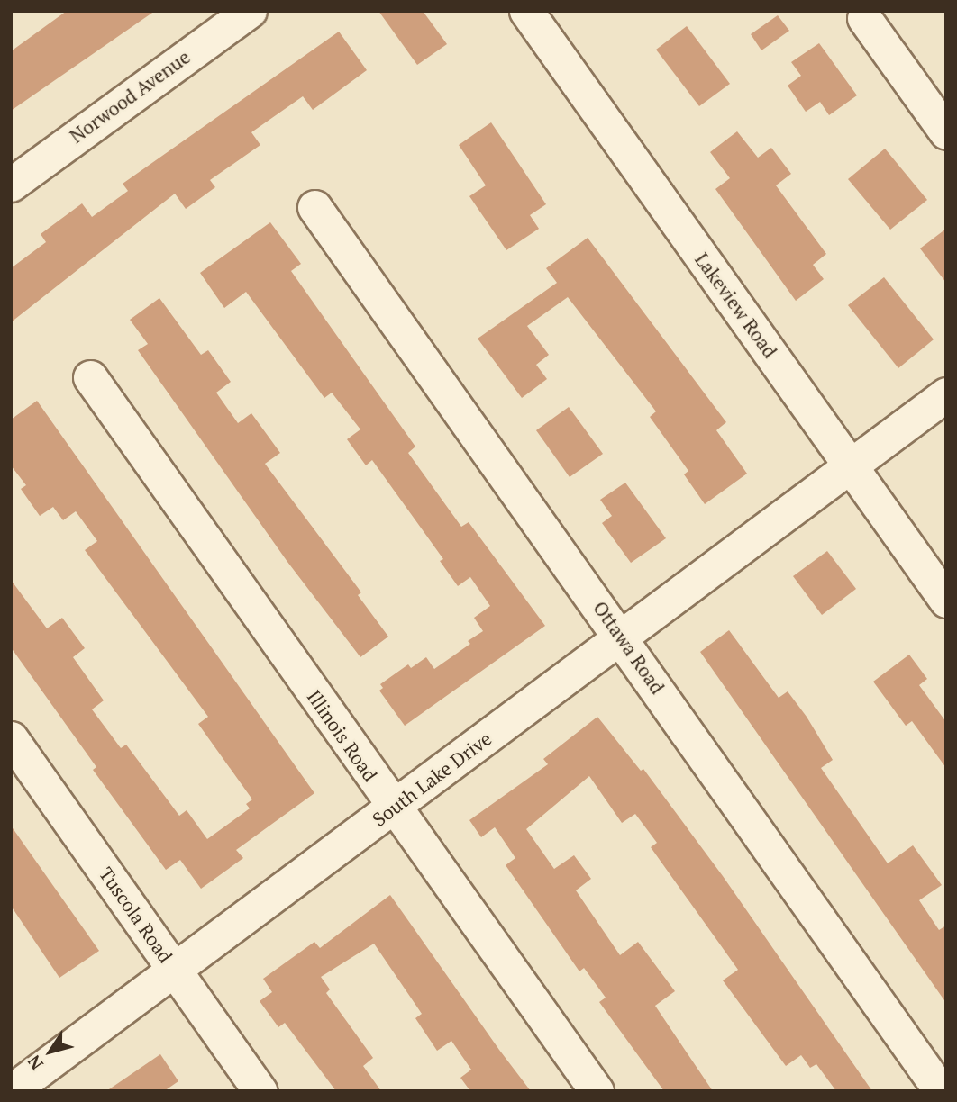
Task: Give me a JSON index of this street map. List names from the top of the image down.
{
  "streets": {
    "street": [
      "Norwood Avenue",
      "Lakeview Road",
      "Ottawa Road",
      "Illinois Road",
      "South Lake Drive",
      "Tuscola Road"
    ]
  },
  "crossings": [
    ["Lakeview Road", "South Lake Drive"],
    ["Ottawa Road", "South Lake Drive"],
    ["Illinois Road", "South Lake Drive"],
    ["South Lake Drive", "Tuscola Road"]
  ],
  "north": "bottom left"
}
